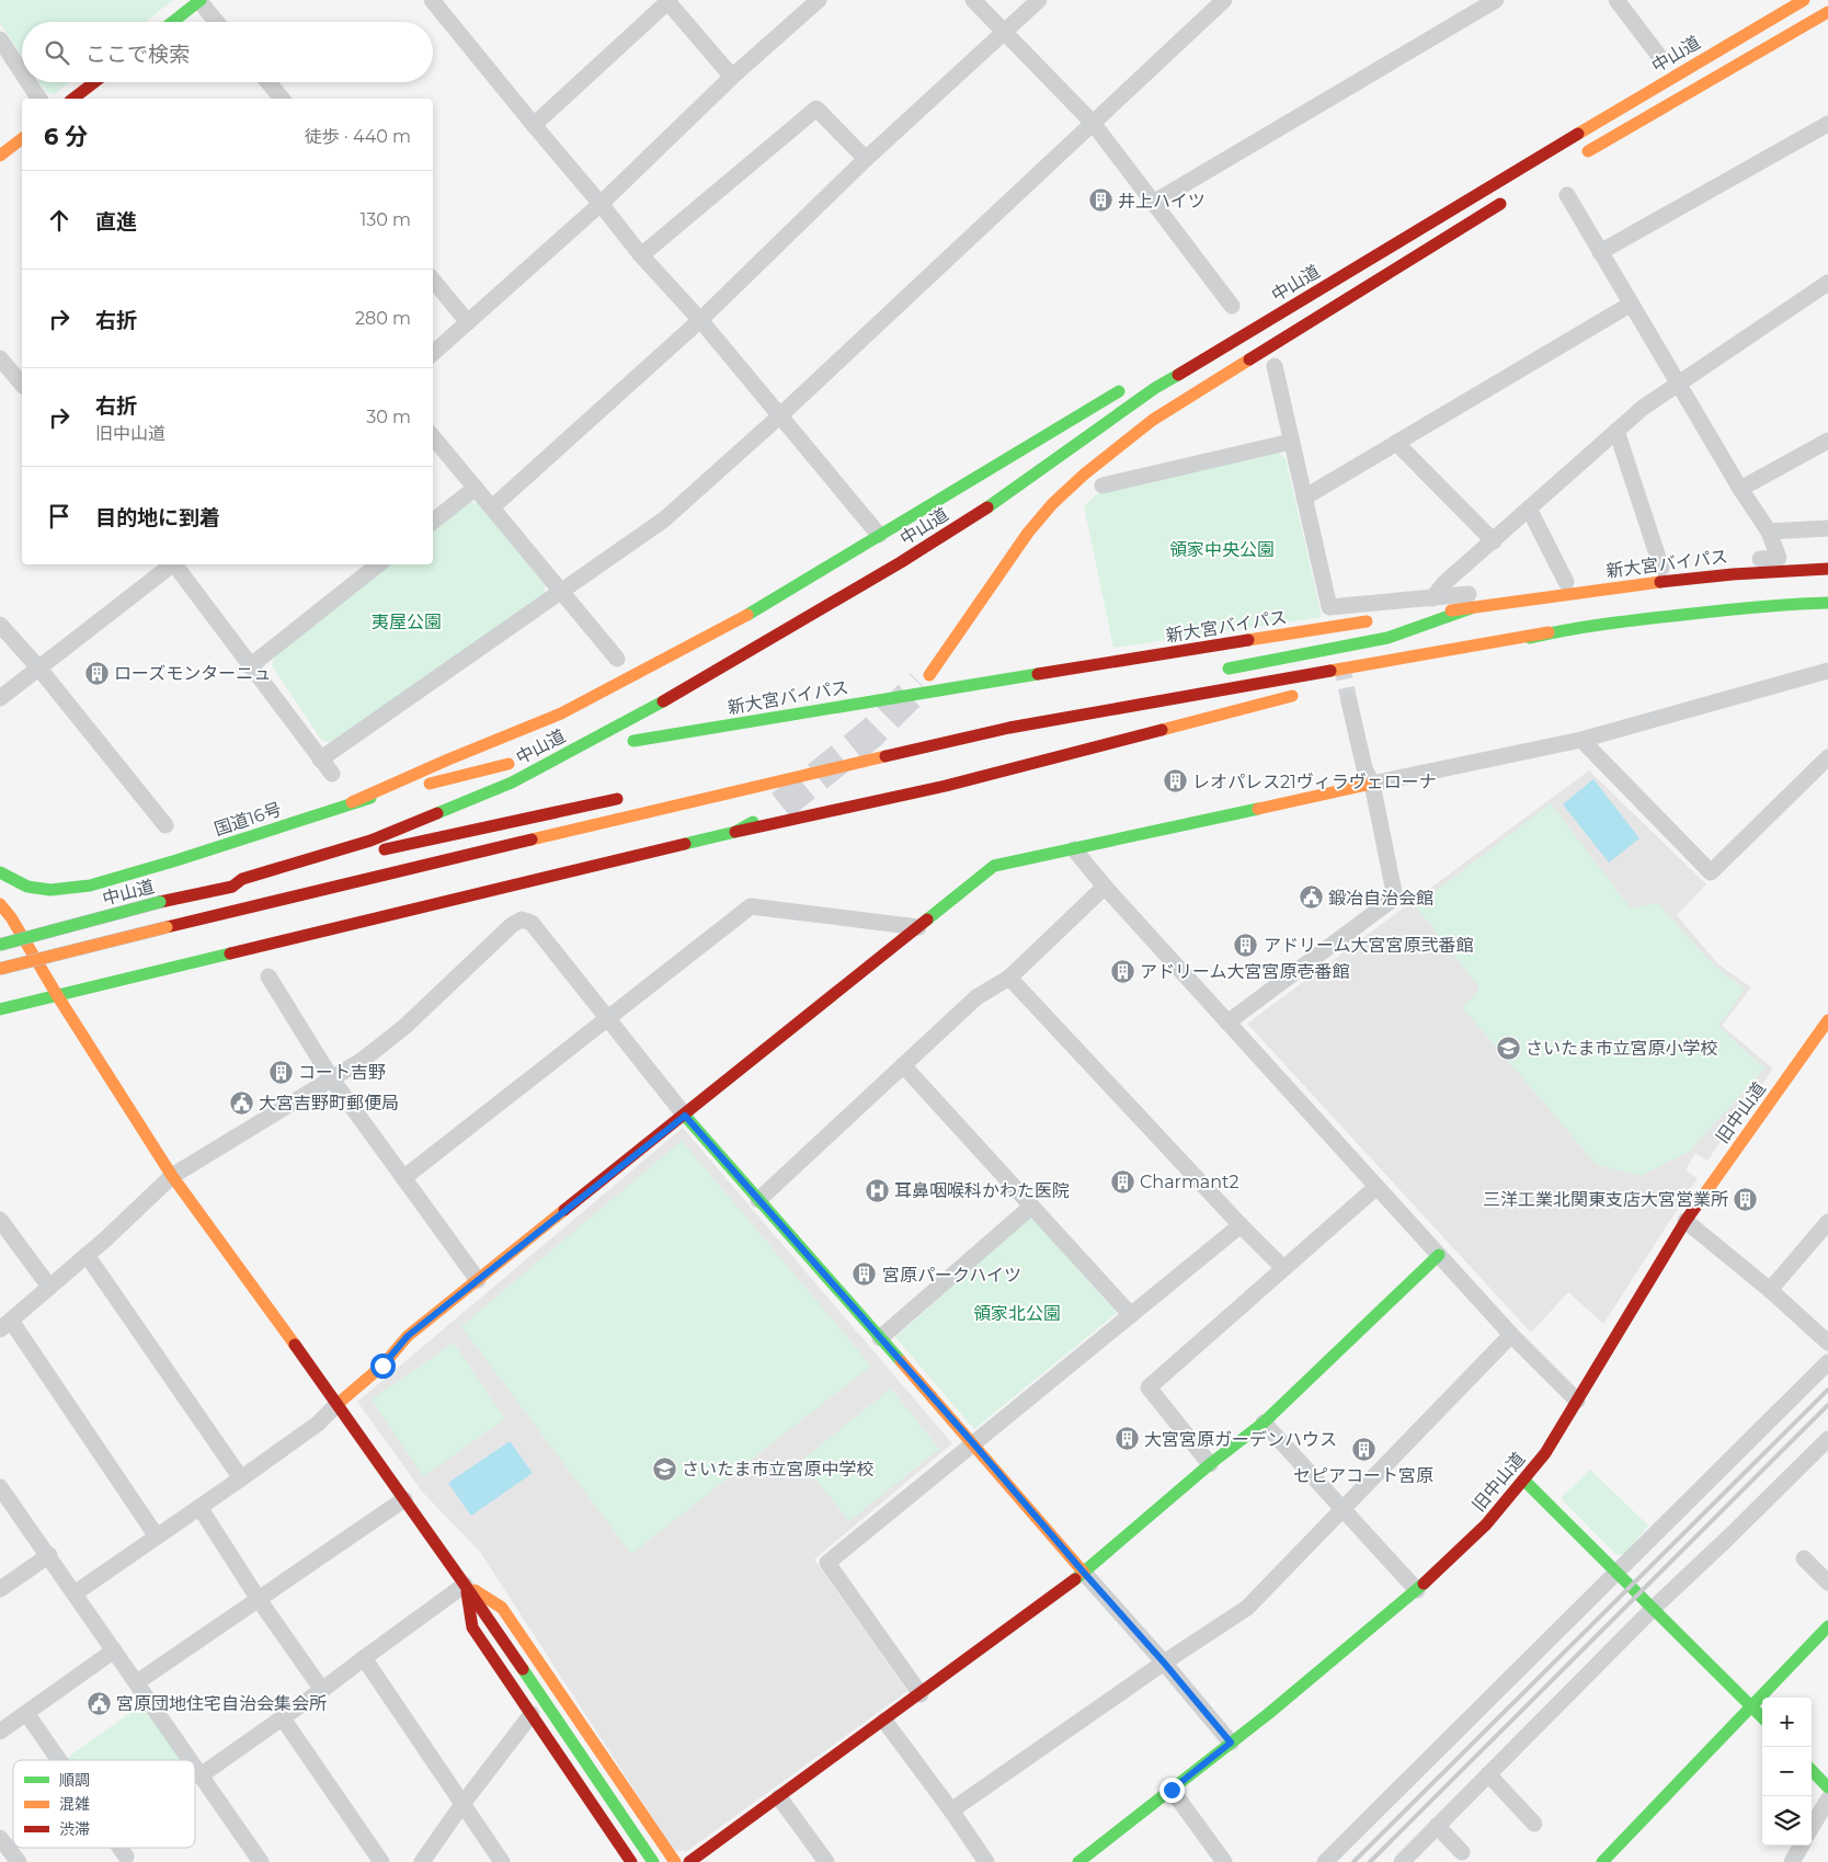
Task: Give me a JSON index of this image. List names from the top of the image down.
{
  "streets": {
    "main road": [
      "中山道",
      "新大宮バイパス",
      "国道16号",
      "旧中山道"
    ]
  },
  "parks": ["領家中央公園", "夷屋公園", "領家北公園"],
  "places": {
    "building": [
      "井上ハイツ",
      "ローズモンターニュ",
      "レオパレス21ヴィラヴェローナ",
      "アドリーム大宮宮原弐番館",
      "アドリーム大宮宮原壱番館",
      "コート吉野",
      "Charmant2",
      "三洋工業北関東支店大宮営業所",
      "宮原パークハイツ",
      "大宮宮原ガーデンハウス",
      "セピアコート宮原"
    ],
    "public building": ["鍛冶自治会館", "大宮吉野町郵便局", "宮原団地住宅自治会集会所"],
    "school or university": ["さいたま市立宮原小学校", "さいたま市立宮原中学校"],
    "hospital": ["耳鼻咽喉科かわた医院"]
  },
  "legend": ["順調", "混雑", "渋滞"],
  "page": {
    "search": "ここで検索",
    "heading": ["6 分", "徒歩 · 440 m"],
    "list": [
      ["直進", "130 m"],
      ["右折", "280 m"],
      ["右折", "旧中山道", "30 m"],
      "目的地に到着"
    ],
    "map_buttons": ["+", "−"]
  }
}
